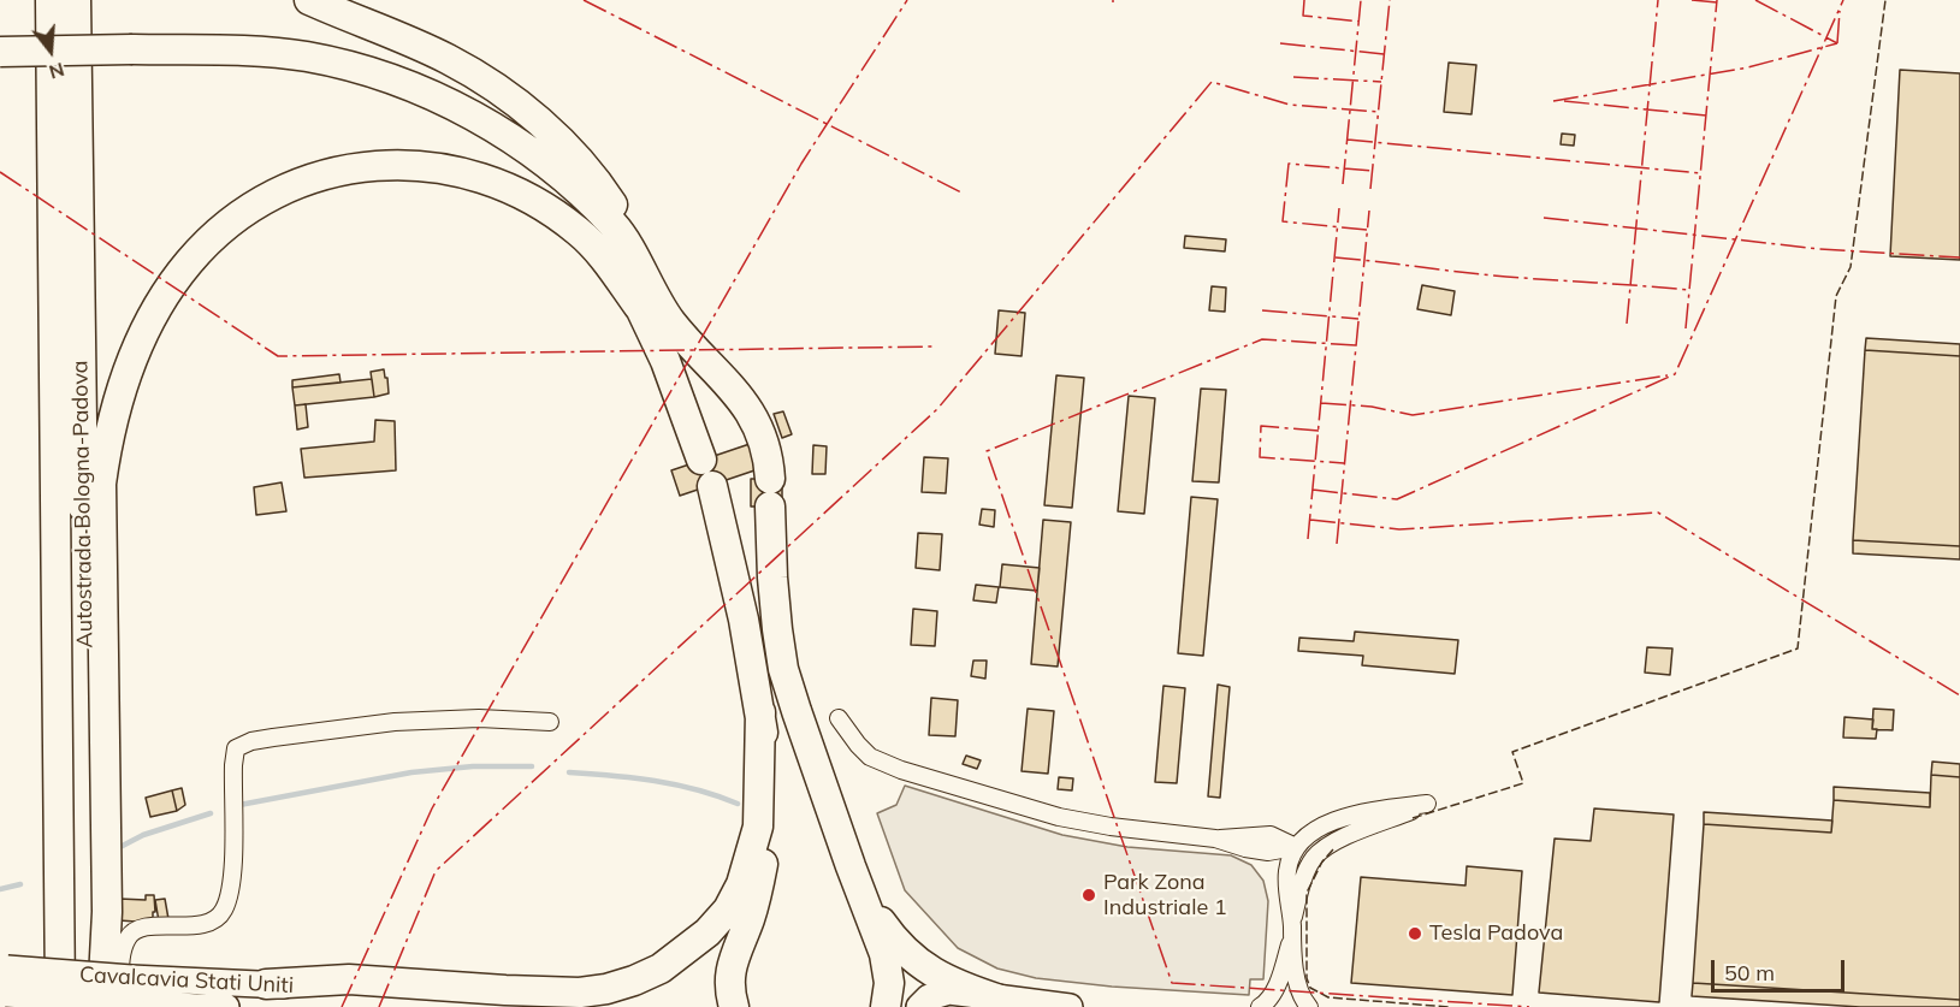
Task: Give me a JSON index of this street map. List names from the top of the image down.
{
  "streets": {
    "highway": ["Autostrada Bologna-Padova"],
    "main road": ["Cavalcavia Stati Uniti"]
  },
  "places": ["Park Zona Industriale 1", "Tesla Padova"],
  "scale_bar": "50 m",
  "north": "bottom"
}
